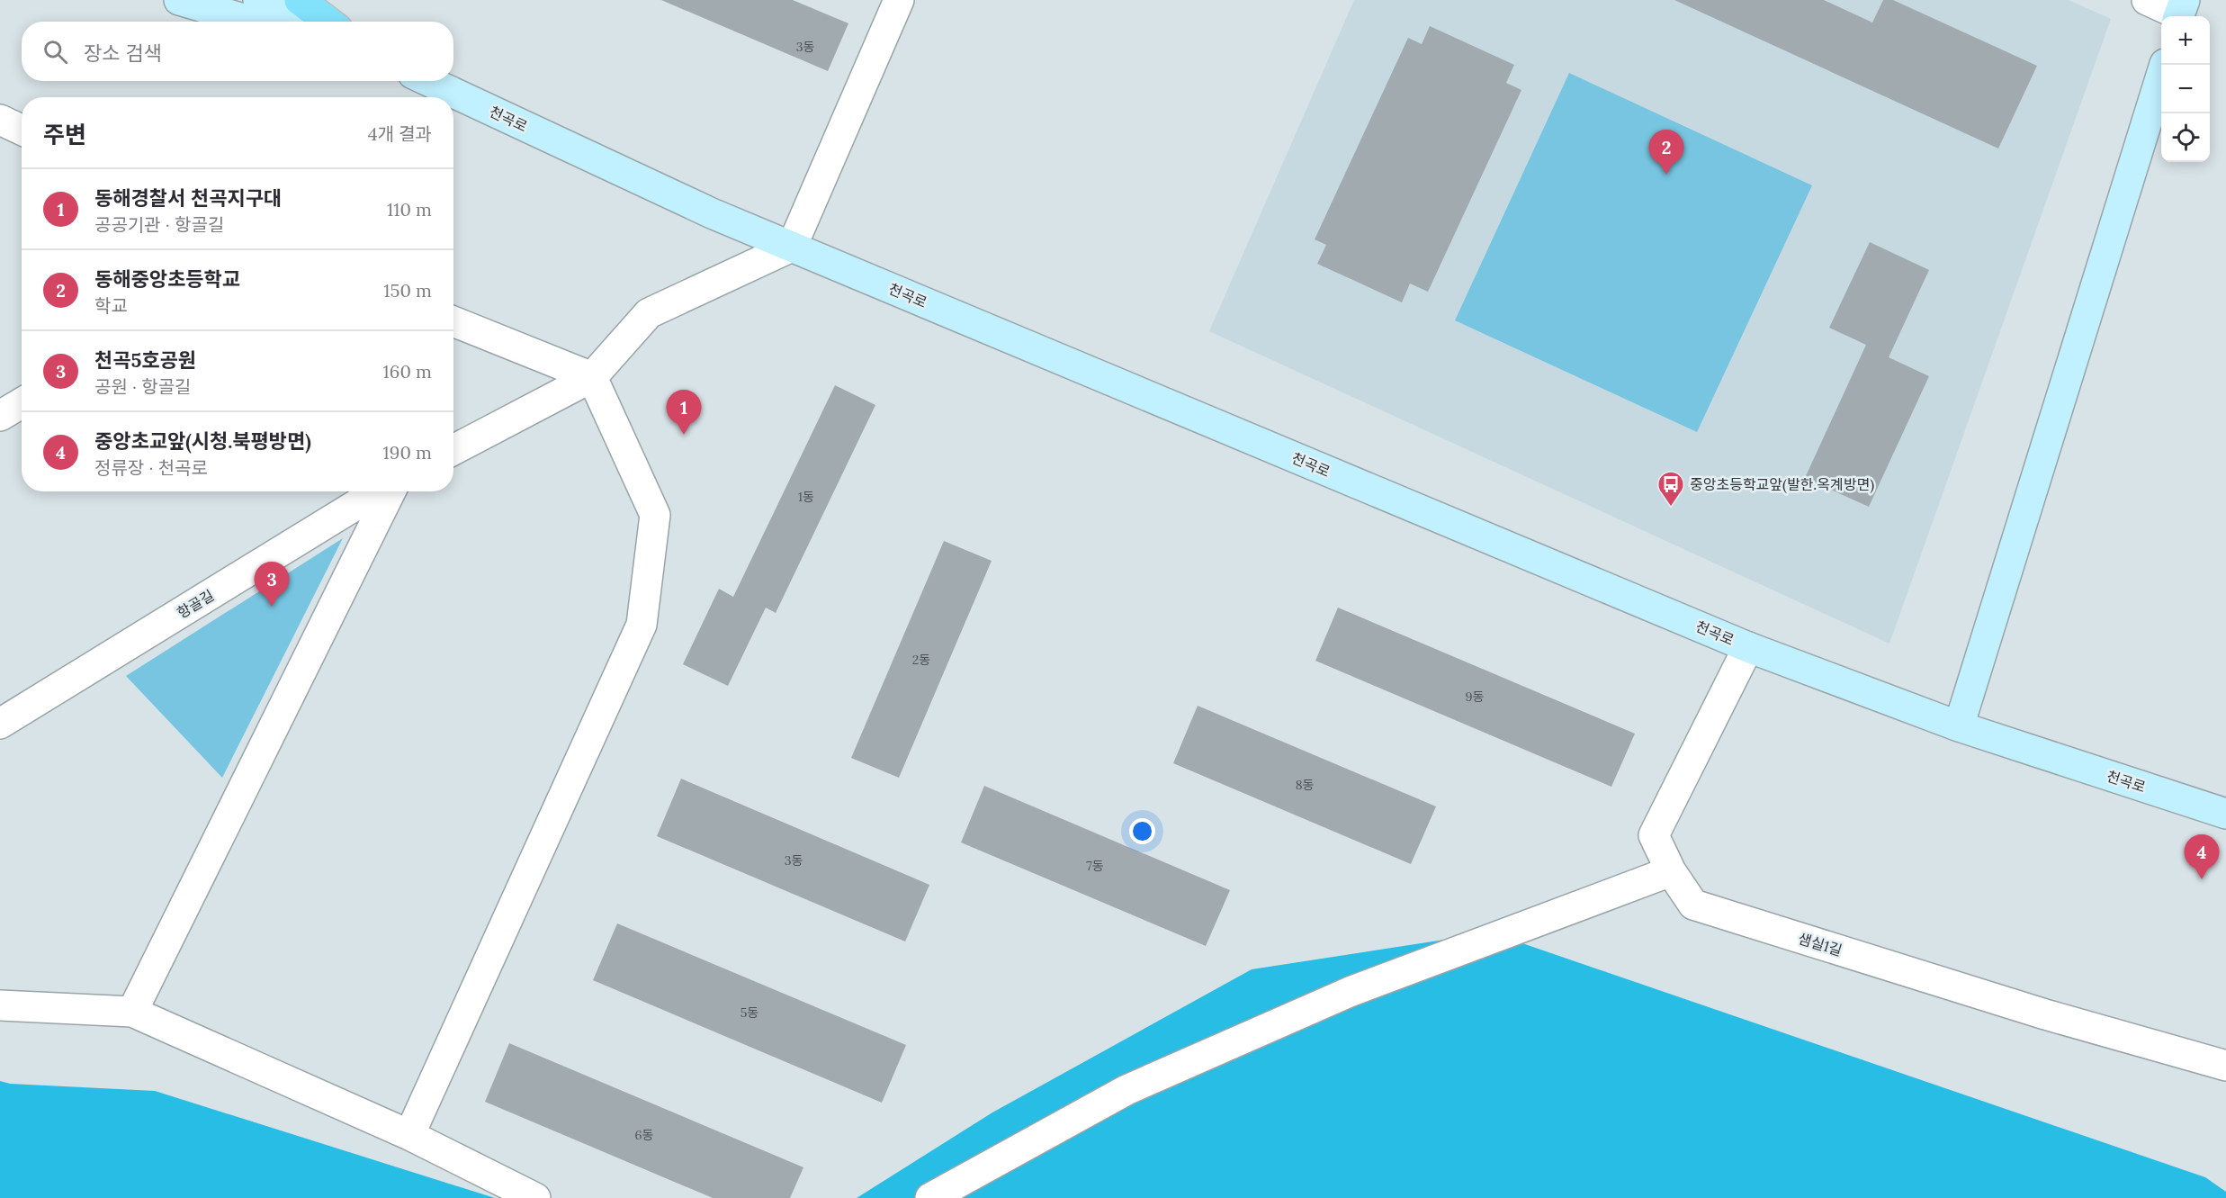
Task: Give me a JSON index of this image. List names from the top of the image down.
{
  "streets": {
    "street": ["천곡로", "항골길", "샘실1길"]
  },
  "crossings": [
    ["천곡로", "샘실1길"]
  ],
  "places": {
    "bus stop": ["중앙초등학교앞(발한.옥계방면)"]
  },
  "house_numbers": [
    "3동",
    "1동",
    "2동",
    "9동",
    "8동",
    "3동",
    "7동",
    "5동",
    "6동"
  ],
  "page": {
    "map_buttons": ["+", "−"],
    "search": "장소 검색",
    "heading": ["주변", "4개 결과"],
    "pins": [
      "2",
      "1",
      "3",
      "4"
    ],
    "list": [
      {
        "mark": "1",
        "name": "동해경찰서 천곡지구대",
        "note": "공공기관 · 항골길",
        "value": "110 m"
      },
      {
        "mark": "2",
        "name": "동해중앙초등학교",
        "note": "학교",
        "value": "150 m"
      },
      {
        "mark": "3",
        "name": "천곡5호공원",
        "note": "공원 · 항골길",
        "value": "160 m"
      },
      {
        "mark": "4",
        "name": "중앙초교앞(시청.북평방면)",
        "note": "정류장 · 천곡로",
        "value": "190 m"
      }
    ]
  }
}
